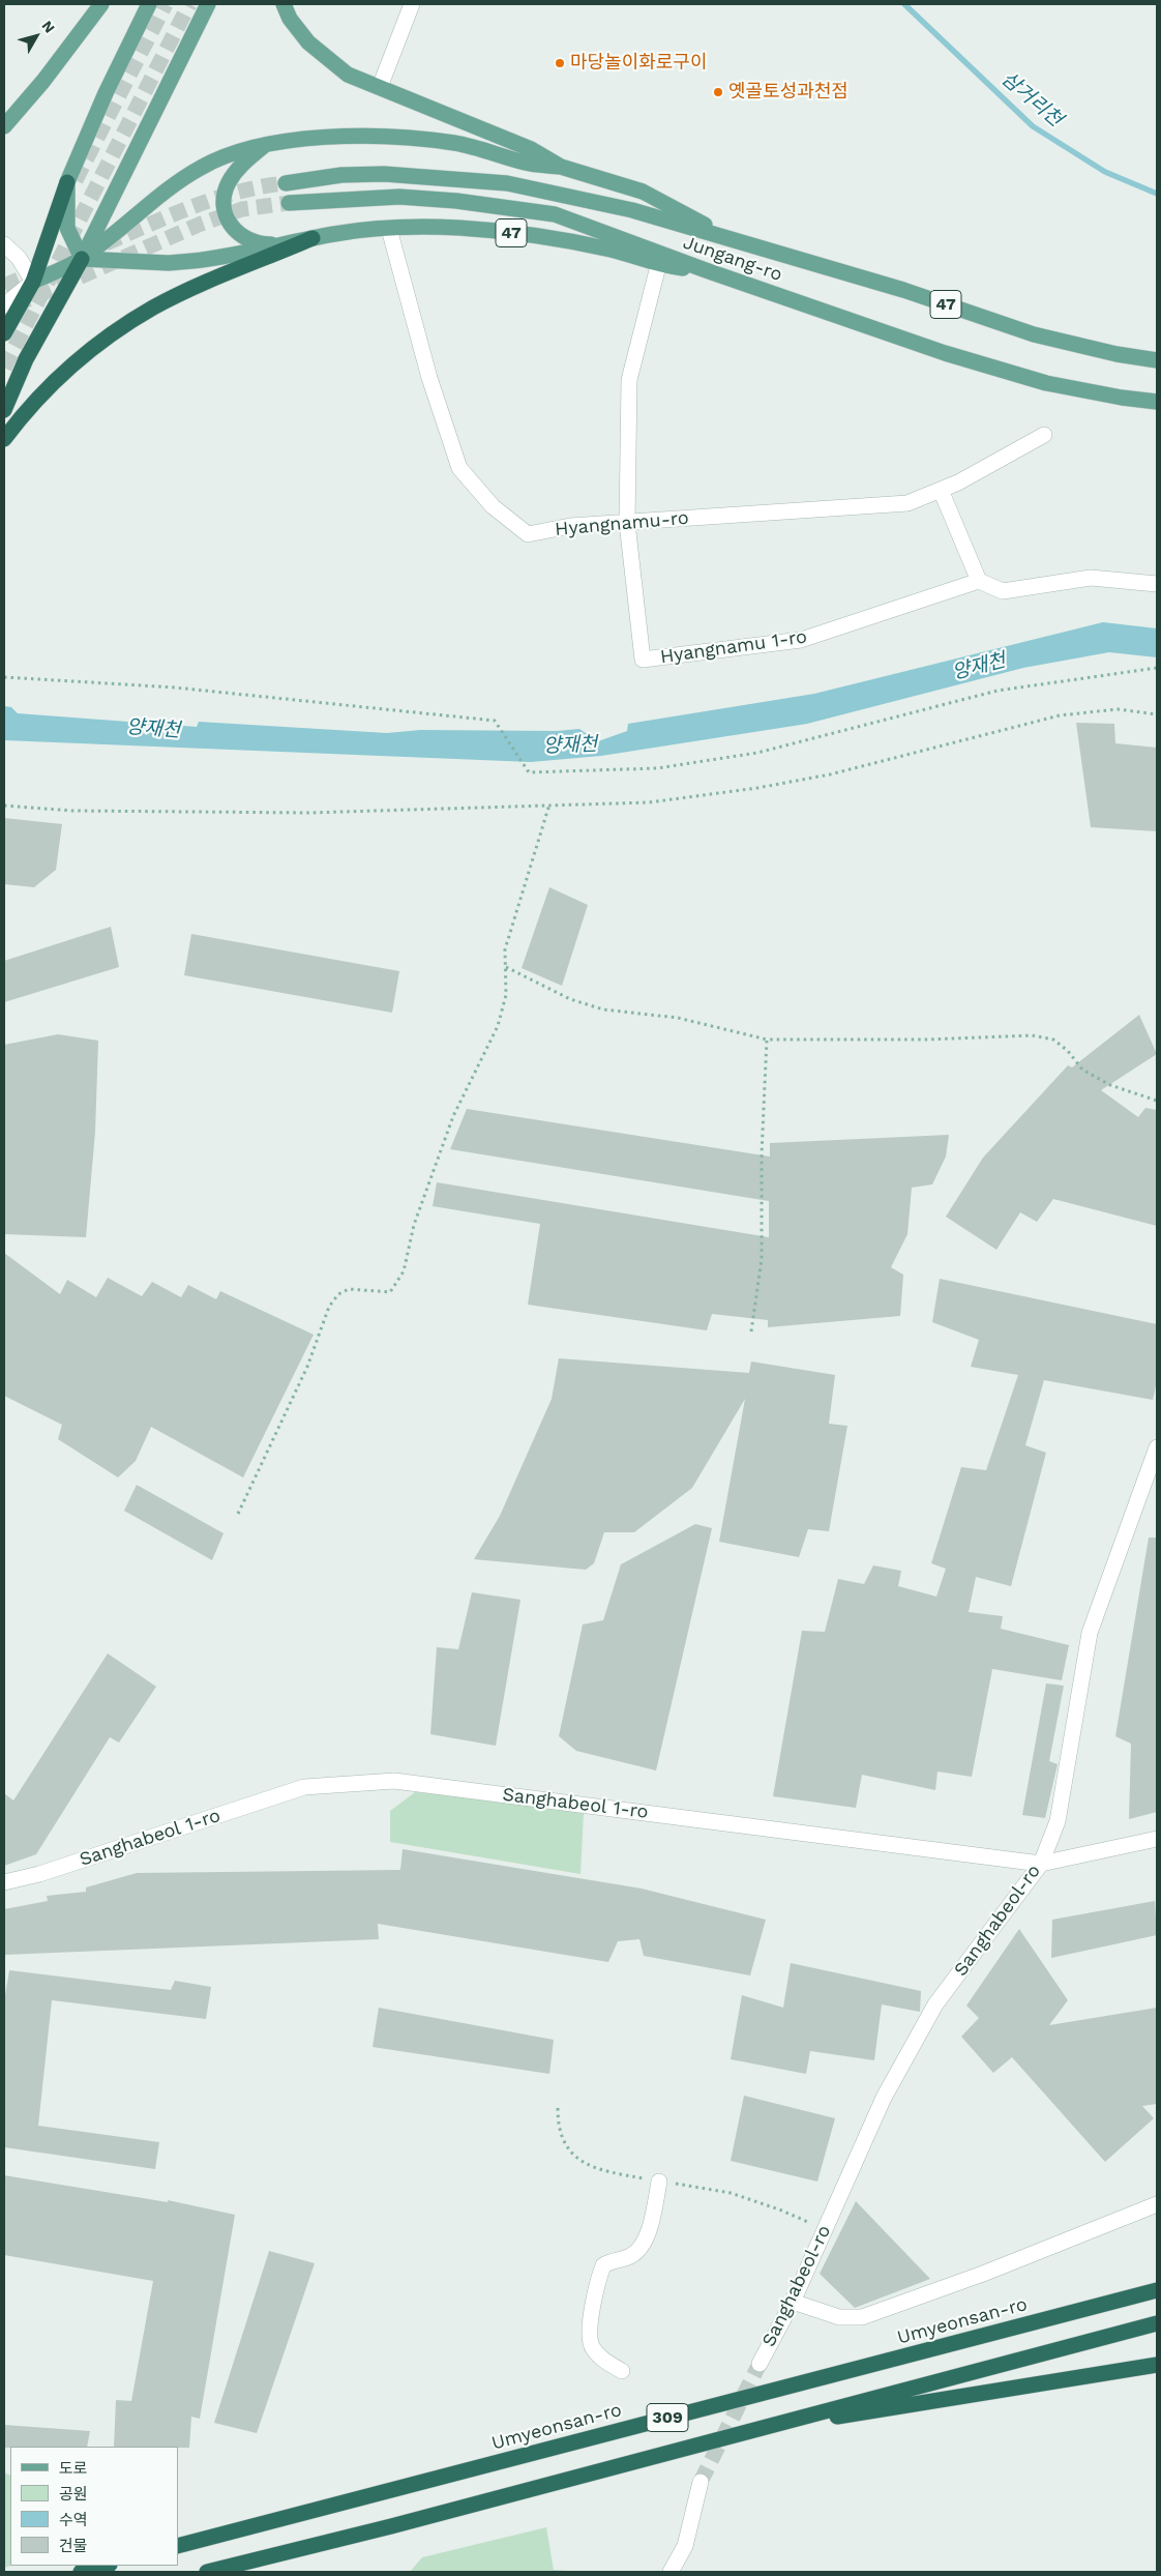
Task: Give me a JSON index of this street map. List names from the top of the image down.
{
  "streets": {
    "highway": ["47", "Umyeonsan-ro", "309"],
    "main road": ["Jungang-ro"],
    "street": [
      "Hyangnamu-ro",
      "Hyangnamu 1-ro",
      "Sanghabeol 1-ro",
      "Sanghabeol-ro"
    ]
  },
  "crossings": [
    ["47", "Jungang-ro"],
    ["47", "Hyangnamu-ro"],
    ["Hyangnamu-ro", "Hyangnamu 1-ro"],
    ["Sanghabeol 1-ro", "Sanghabeol-ro"]
  ],
  "water": ["삼거리천", "양재천"],
  "places": ["마당놀이화로구이", "옛골토성과천점"],
  "legend": [
    "도로",
    "공원",
    "수역",
    "건물"
  ],
  "north": "top right"
}
